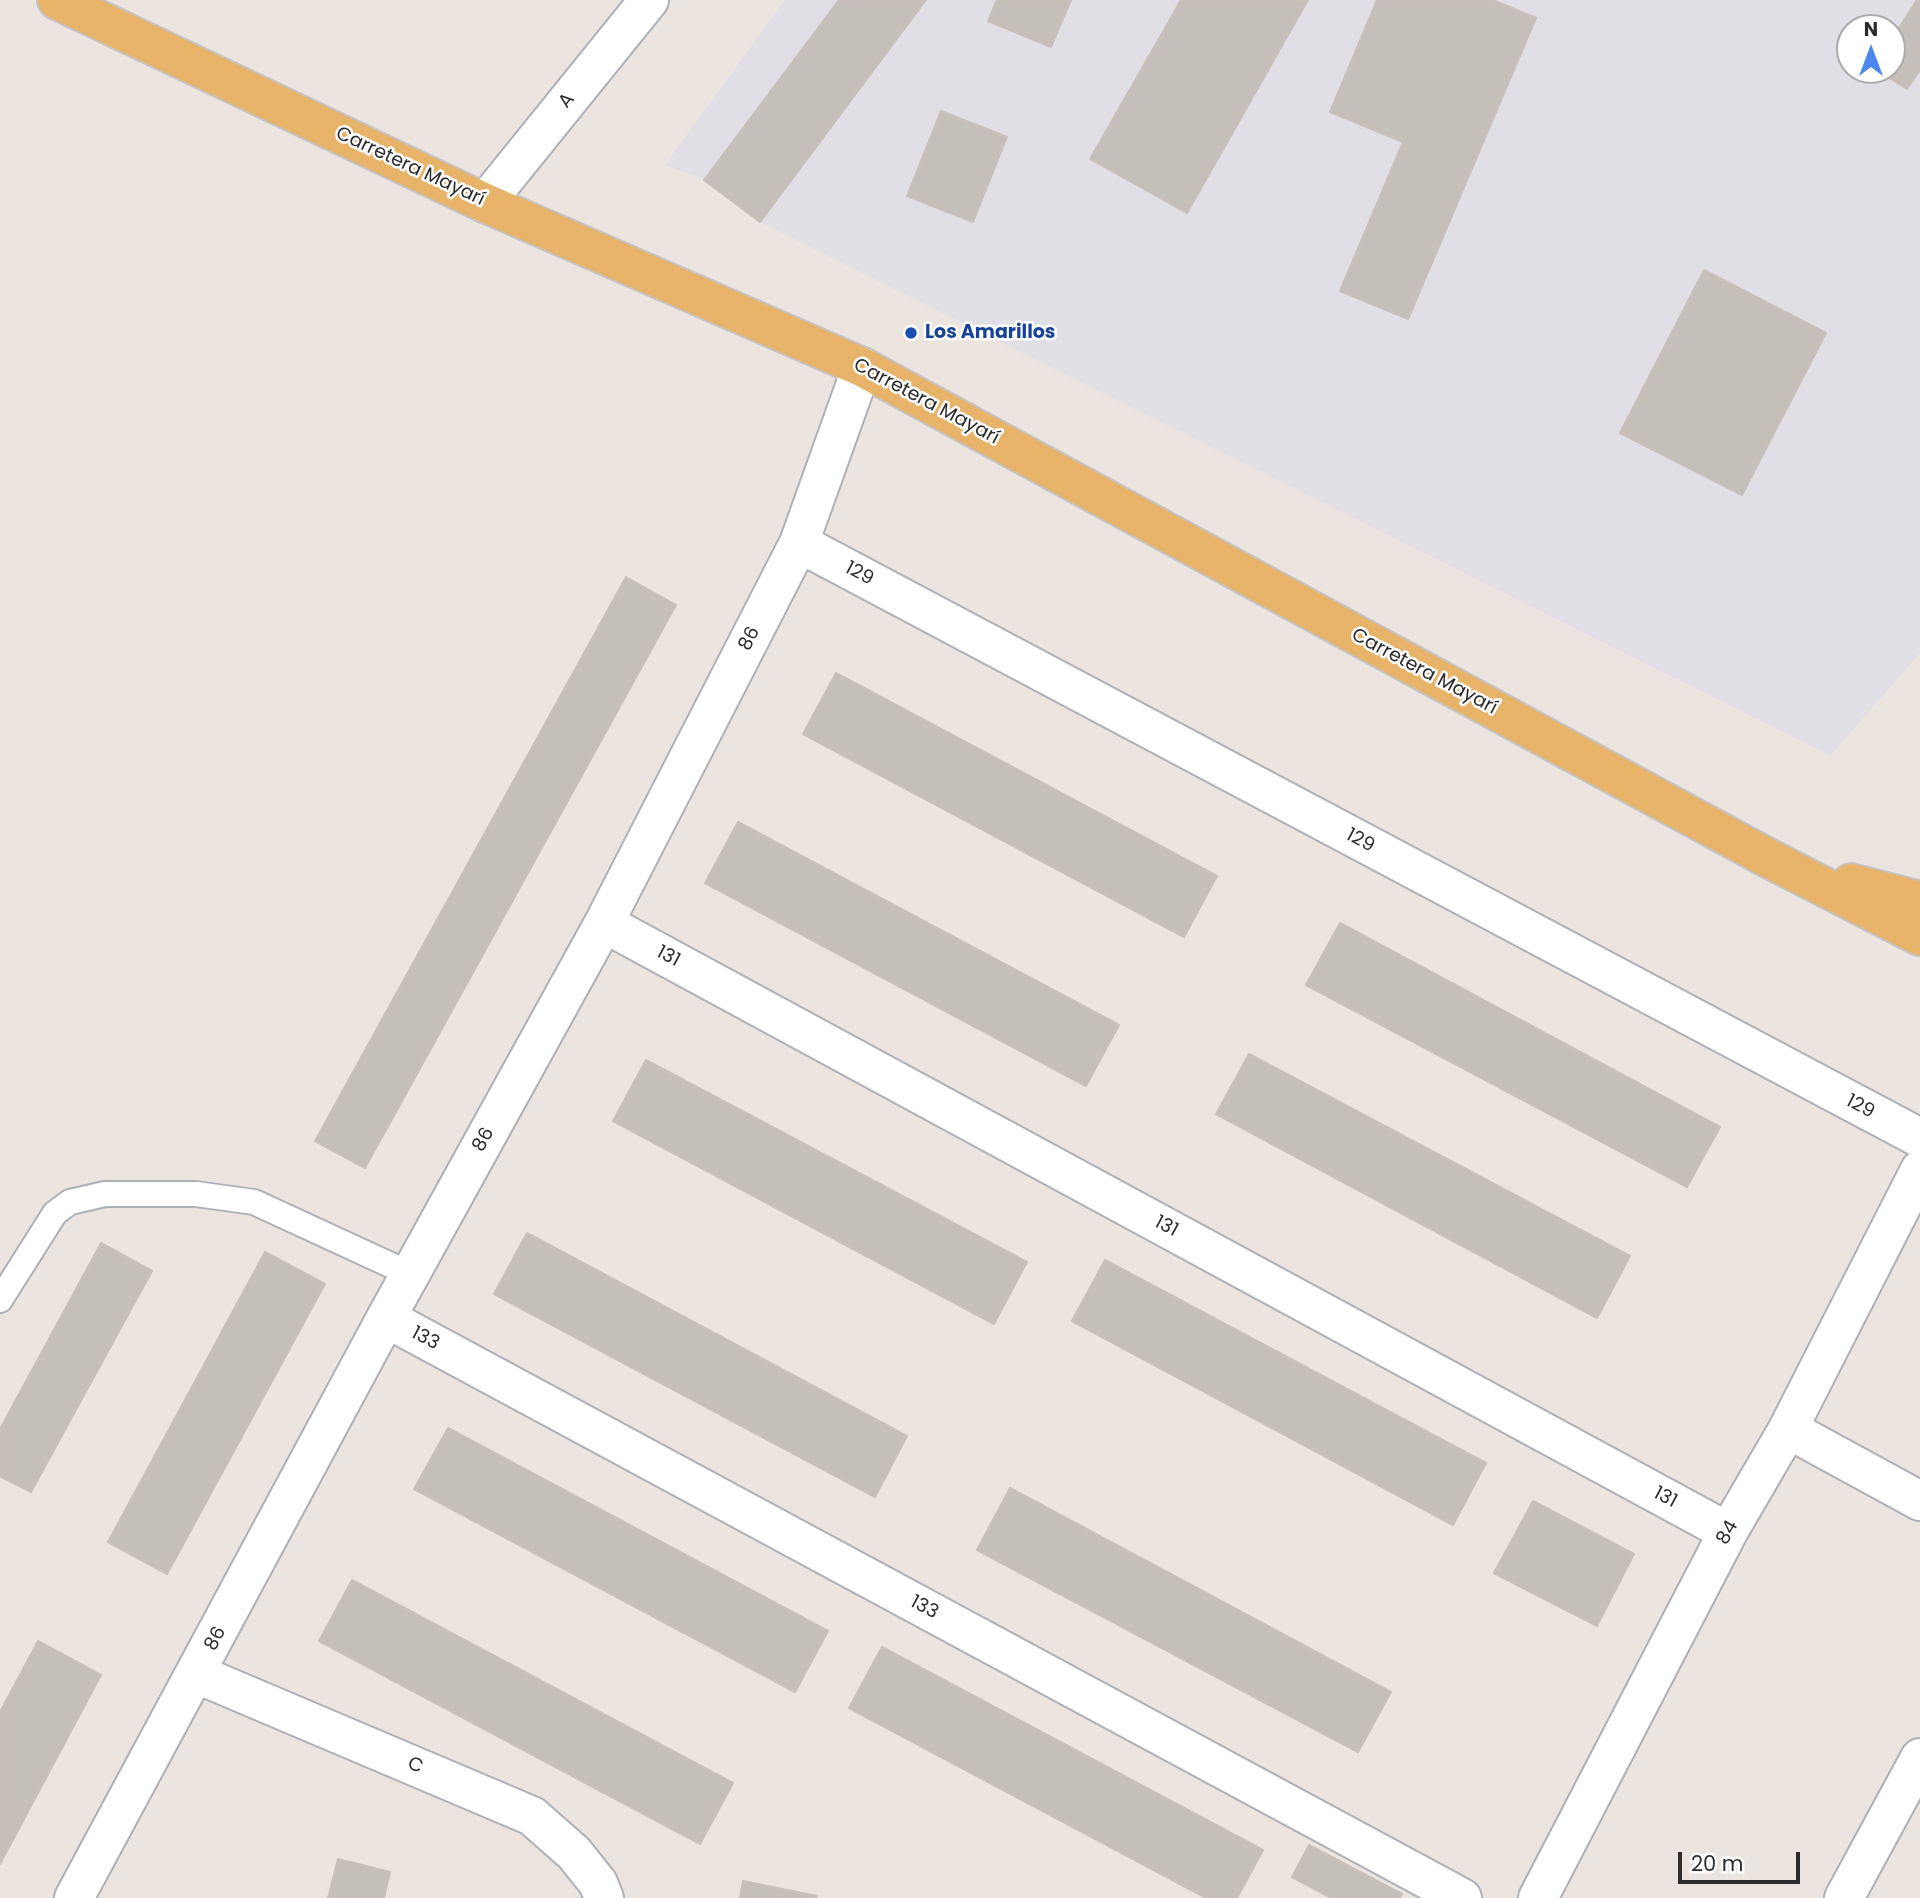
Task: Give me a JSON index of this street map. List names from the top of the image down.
{
  "streets": {
    "main road": ["Carretera Mayarí"],
    "street": [
      "A",
      "129",
      "86",
      "131",
      "133",
      "84",
      "C"
    ]
  },
  "crossings": [
    ["A", "Carretera Mayarí"],
    ["Carretera Mayarí", "86"],
    ["129", "86"],
    ["86", "131"],
    ["86", "133"],
    ["86", "C"],
    ["131", "84"]
  ],
  "places": ["Los Amarillos"],
  "scale_bar": "20 m",
  "north": "top"
}
